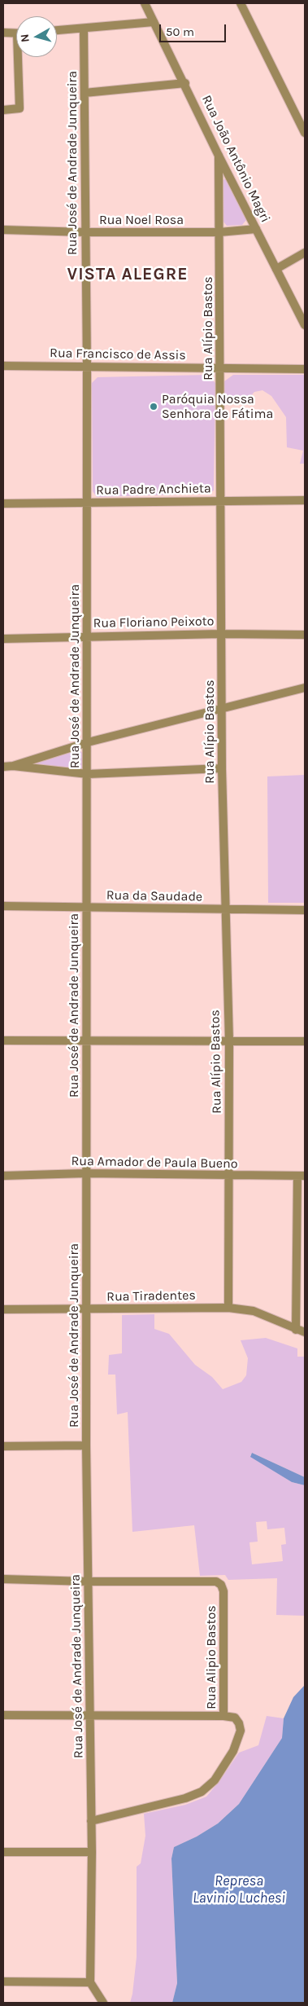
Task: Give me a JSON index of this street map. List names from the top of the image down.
{
  "streets": {
    "street": [
      "Rua João Antônio Magri",
      "Rua José de Andrade Junqueira",
      "Rua Noel Rosa",
      "Rua Alípio Bastos",
      "Rua Francisco de Assis",
      "Rua Padre Anchieta",
      "Rua Floriano Peixoto",
      "Rua da Saudade",
      "Rua Amador de Paula Bueno",
      "Rua Tiradentes",
      "Rua Alipio Bastos"
    ]
  },
  "crossings": [
    ["Rua João Antônio Magri", "Rua Noel Rosa"],
    ["Rua João Antônio Magri", "Rua Alípio Bastos"],
    ["Rua José de Andrade Junqueira", "Rua Noel Rosa"],
    ["Rua José de Andrade Junqueira", "Rua Francisco de Assis"],
    ["Rua José de Andrade Junqueira", "Rua Padre Anchieta"],
    ["Rua José de Andrade Junqueira", "Rua Floriano Peixoto"],
    ["Rua José de Andrade Junqueira", "Rua da Saudade"],
    ["Rua José de Andrade Junqueira", "Rua Amador de Paula Bueno"],
    ["Rua José de Andrade Junqueira", "Rua Tiradentes"],
    ["Rua José de Andrade Junqueira", "Rua Alipio Bastos"],
    ["Rua Noel Rosa", "Rua Alípio Bastos"],
    ["Rua Alípio Bastos", "Rua Francisco de Assis"],
    ["Rua Alípio Bastos", "Rua Padre Anchieta"],
    ["Rua Alípio Bastos", "Rua Floriano Peixoto"],
    ["Rua Alípio Bastos", "Rua da Saudade"],
    ["Rua Alípio Bastos", "Rua Amador de Paula Bueno"],
    ["Rua Alípio Bastos", "Rua Tiradentes"]
  ],
  "districts": ["VISTA ALEGRE"],
  "water": ["Represa Lavinio Luchesi"],
  "places": ["Paróquia Nossa Senhora de Fátima"],
  "scale_bar": "50 m",
  "north": "left"
}
